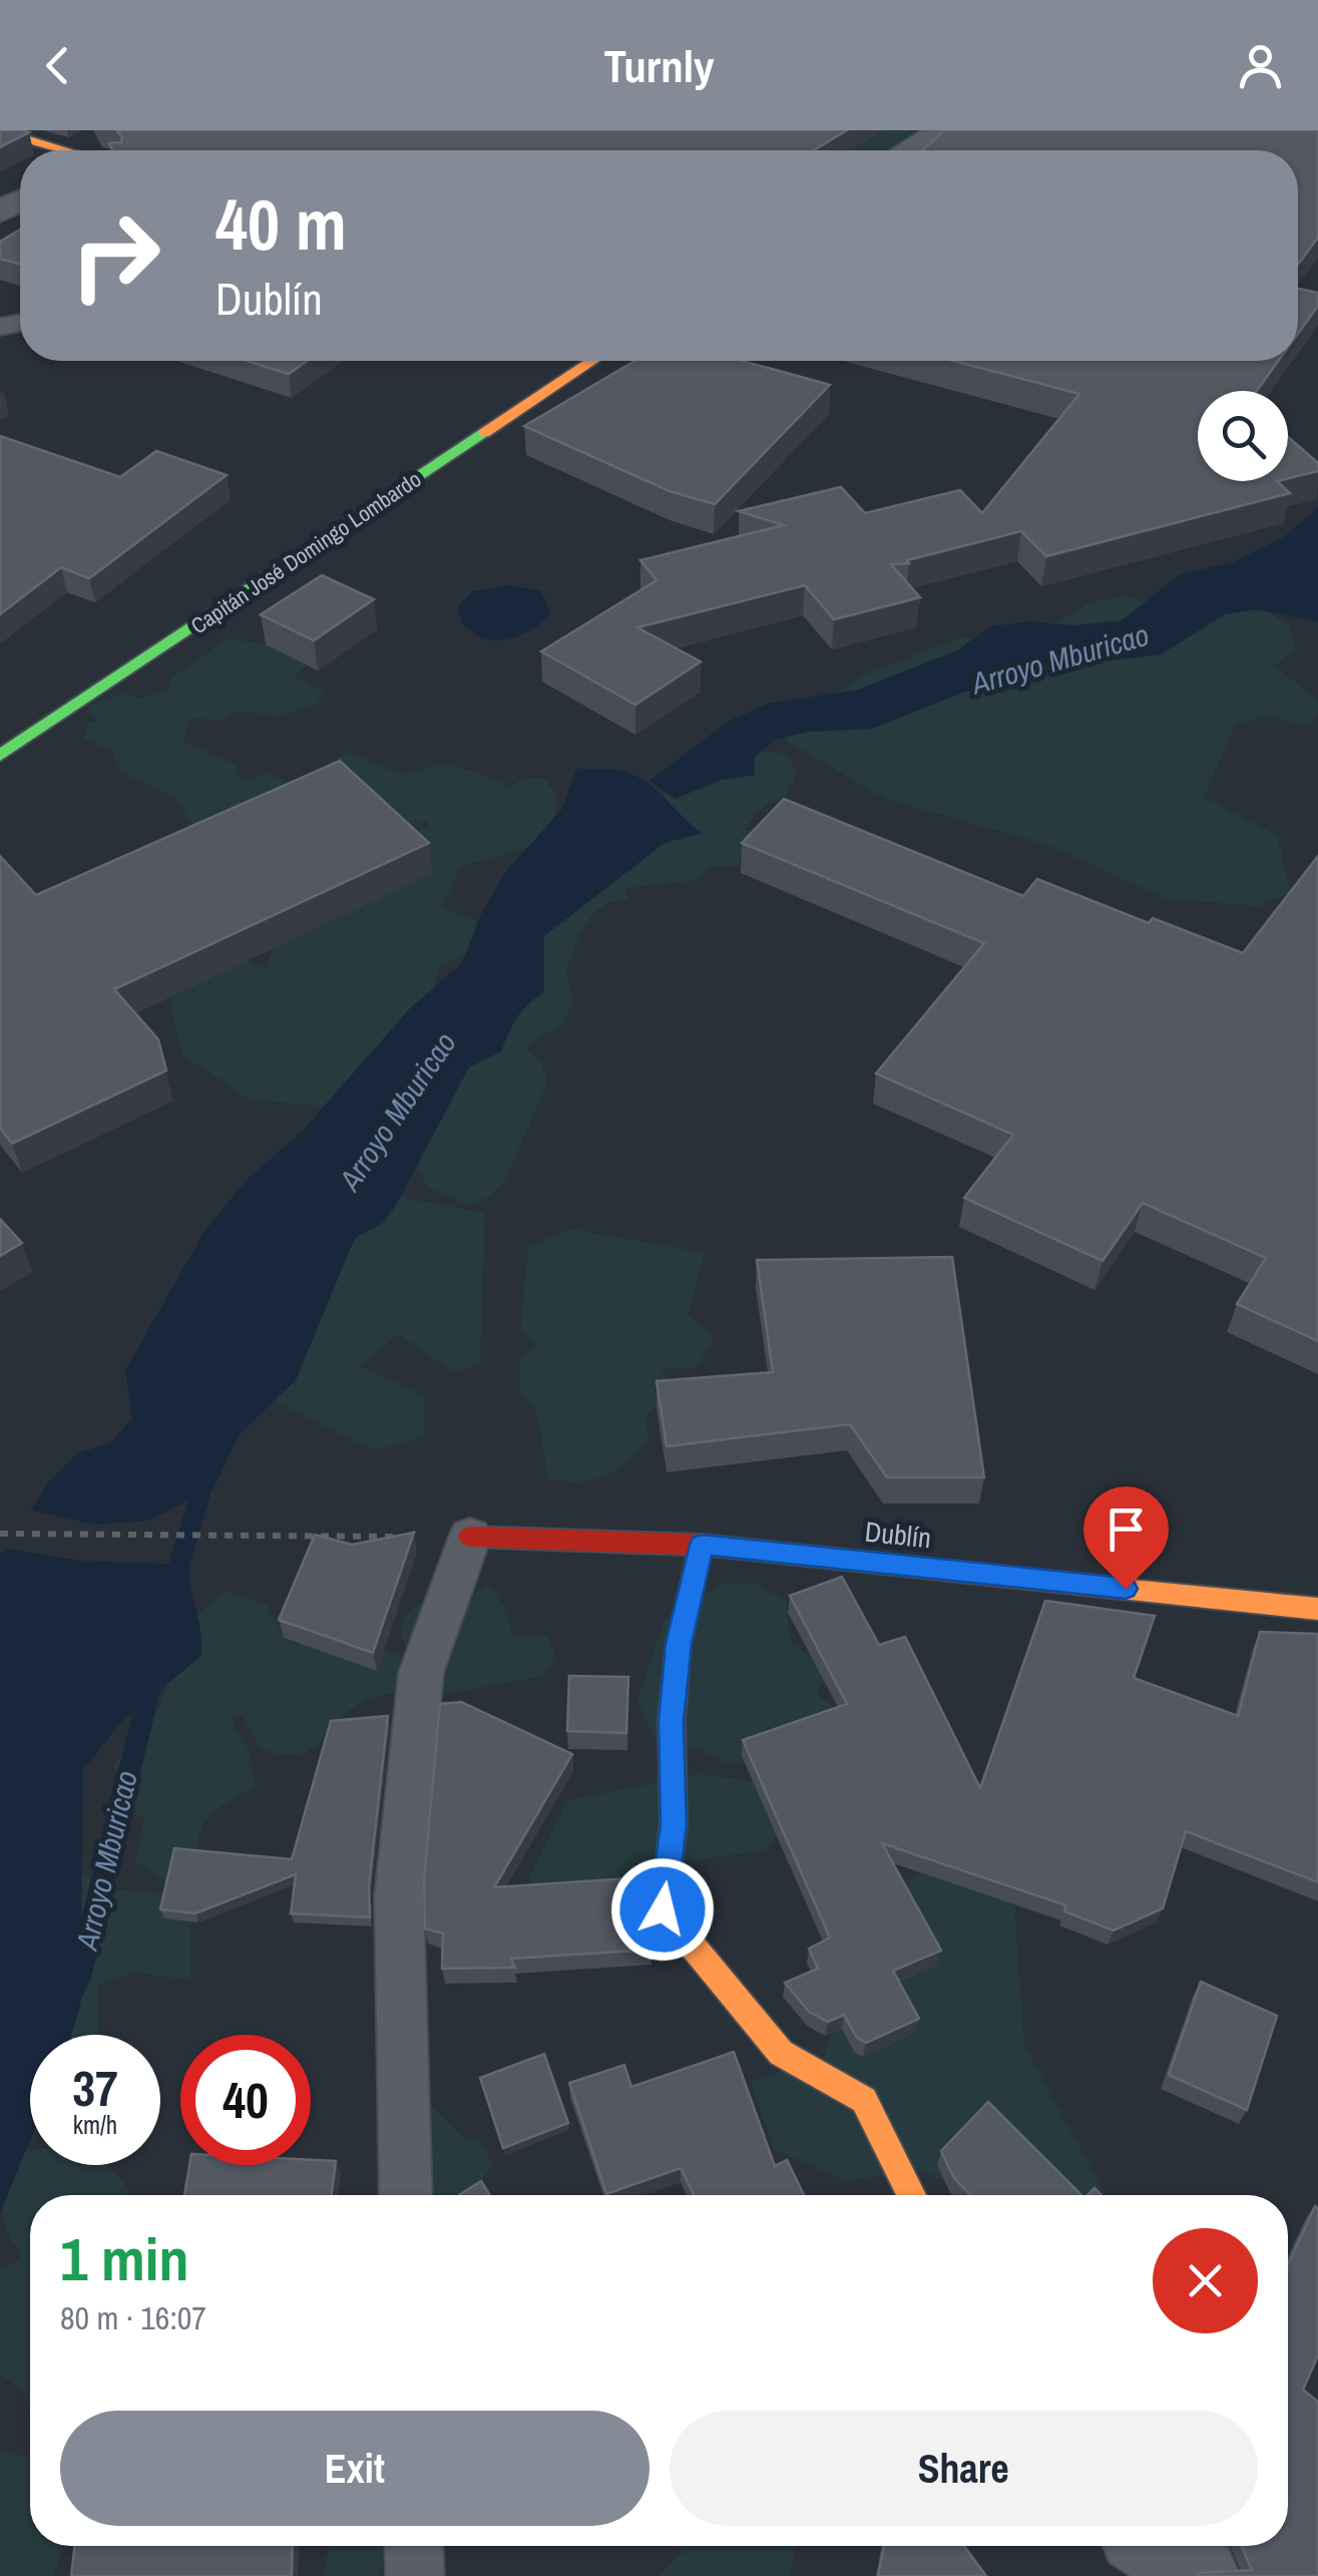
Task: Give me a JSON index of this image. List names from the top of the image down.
{
  "streets": {
    "street": ["Capitán José Domingo Lombardo", "Dublín"]
  },
  "water": ["Arroyo Mburicao"],
  "page": {
    "header": "Turnly",
    "turn": ["40 m", "Dublín"],
    "speed": "37 km/h",
    "limit": "40",
    "heading": ["1 min", "80 m · 16:07"],
    "buttons": ["Exit", "Share"]
  }
}
